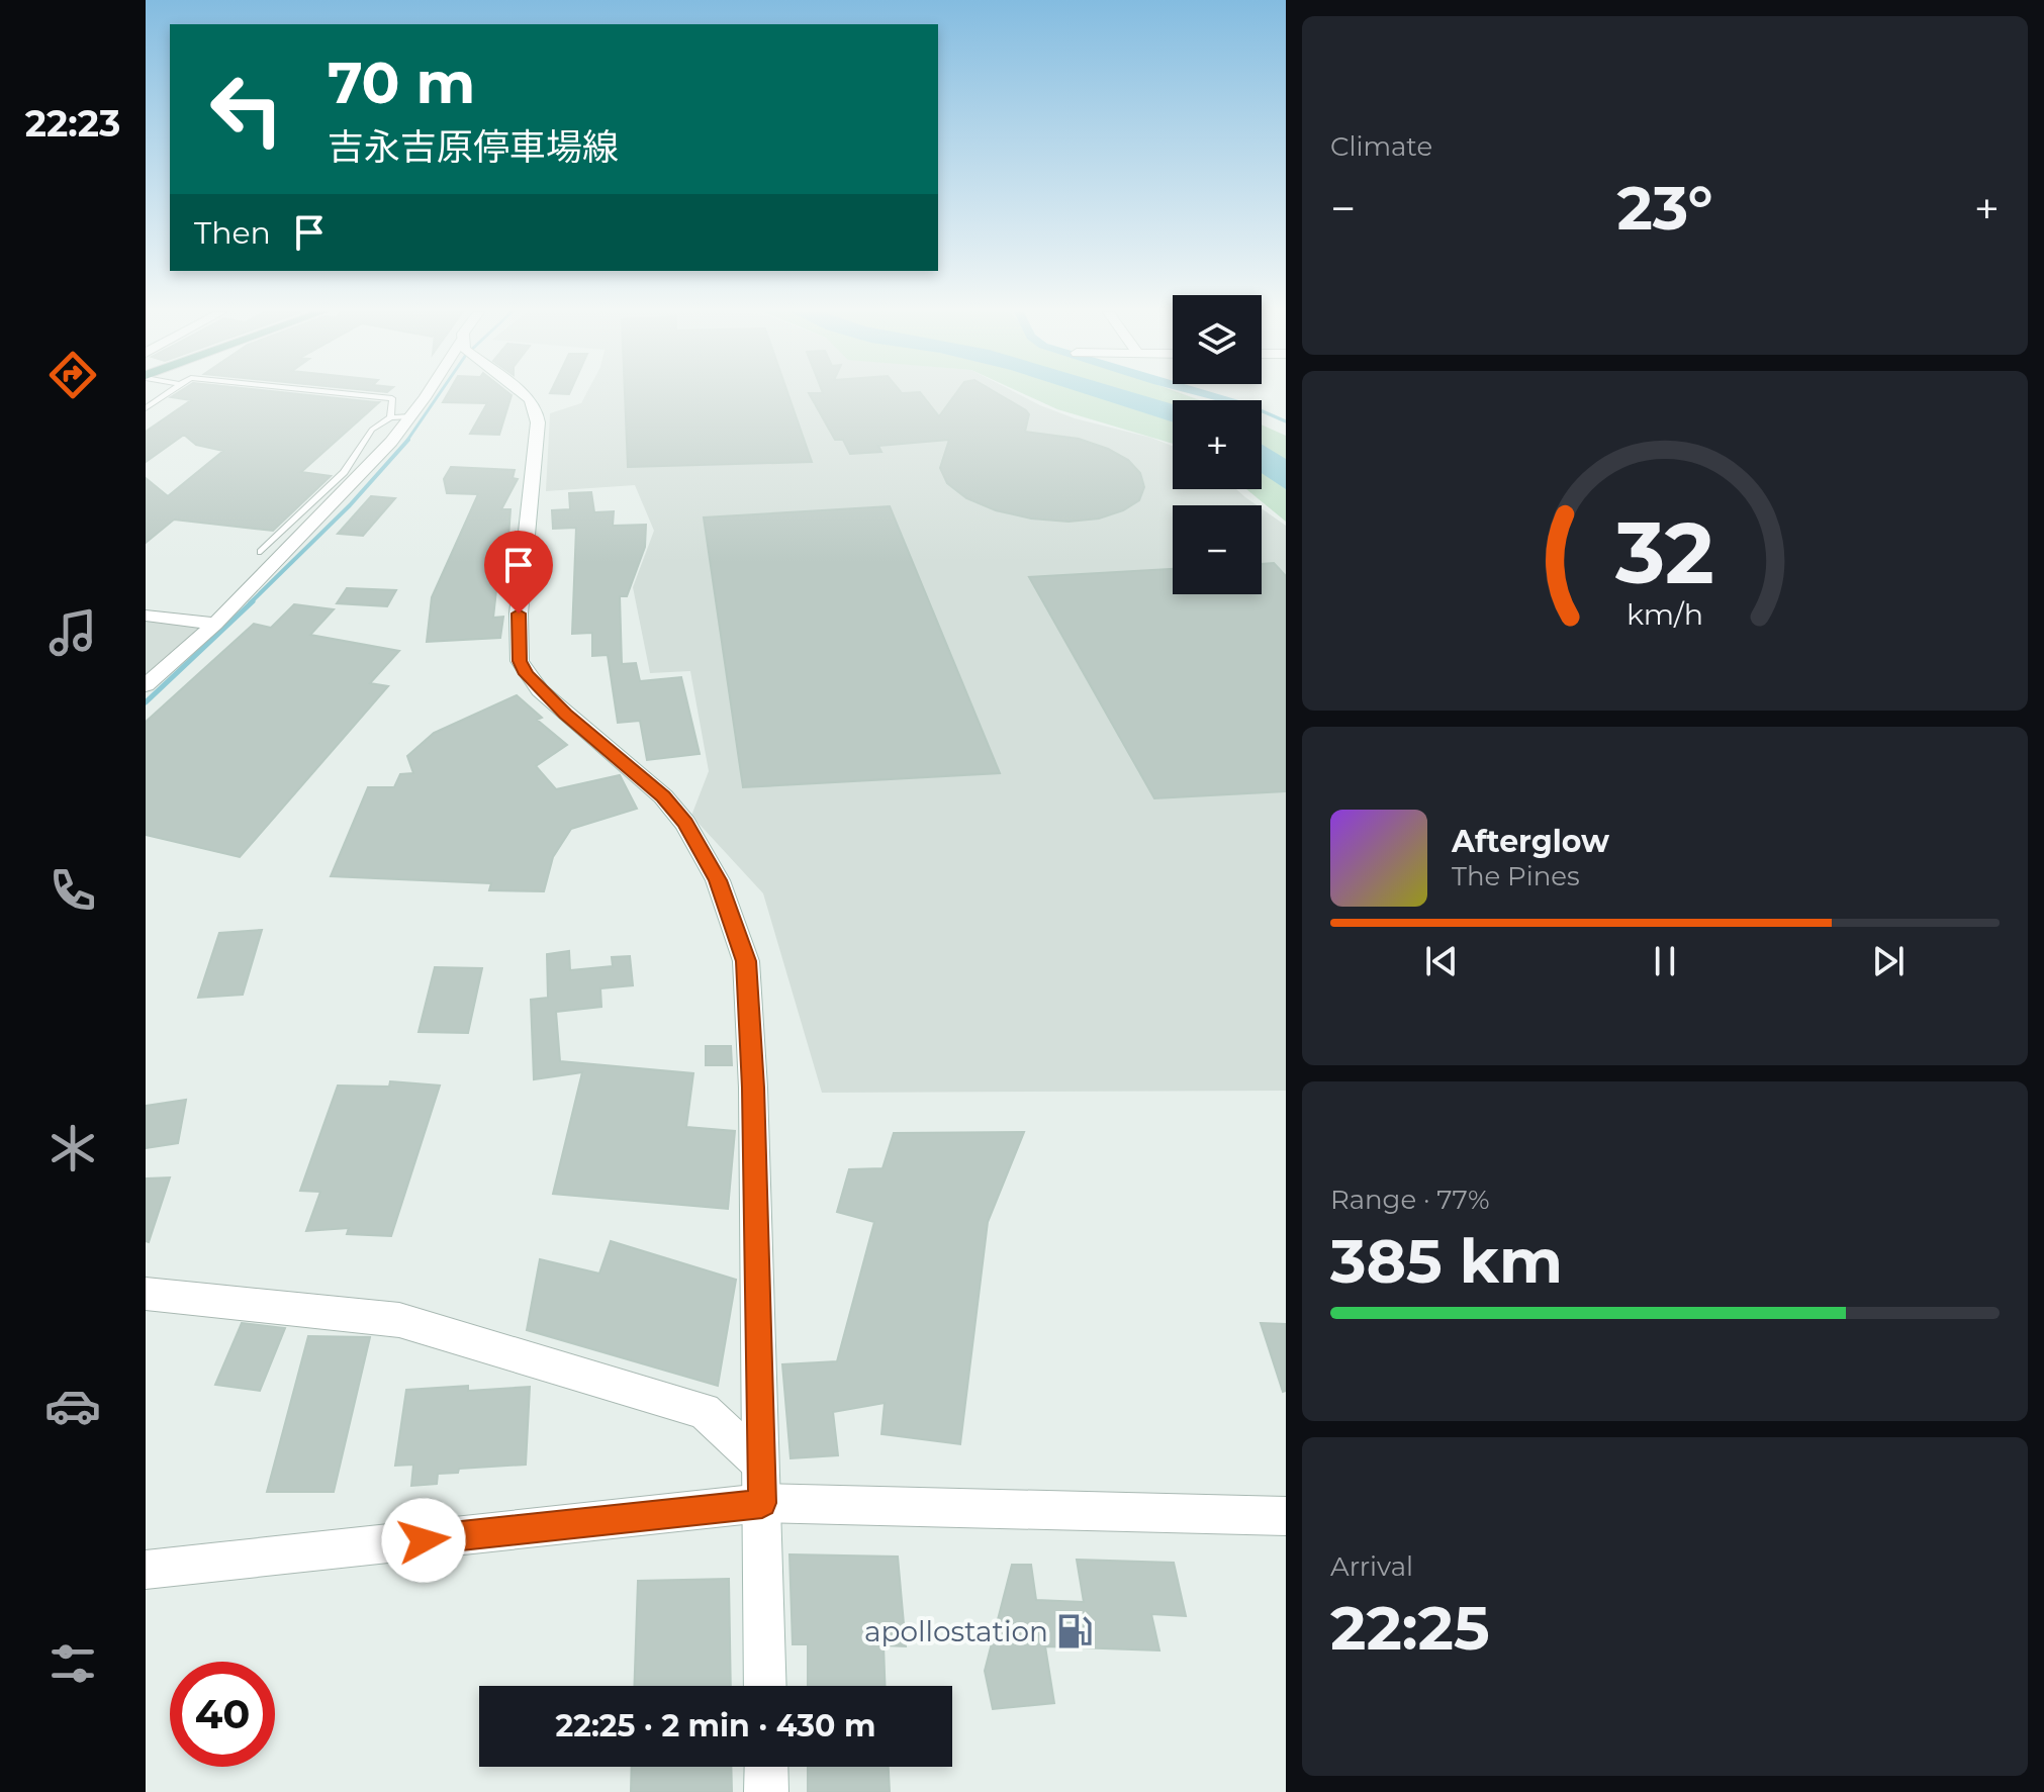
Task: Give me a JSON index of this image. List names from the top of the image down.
{
  "places": {
    "fuel station": ["apollostation"]
  },
  "page": {
    "tabs": "22:23",
    "tile": [
      "Climate",
      ["Range · 77%", "385 km"],
      ["Arrival", "22:25"]
    ],
    "turn": ["70 m", "吉永吉原停車場線"],
    "heat": ["−", "23°", "+"],
    "then": "Then",
    "map_buttons": ["+", "−"],
    "song": ["Afterglow", "The Pines"],
    "limit": "40",
    "trip": "22:25 · 2 min · 430 m",
    "gauge": ["32", "km/h"]
  }
}
